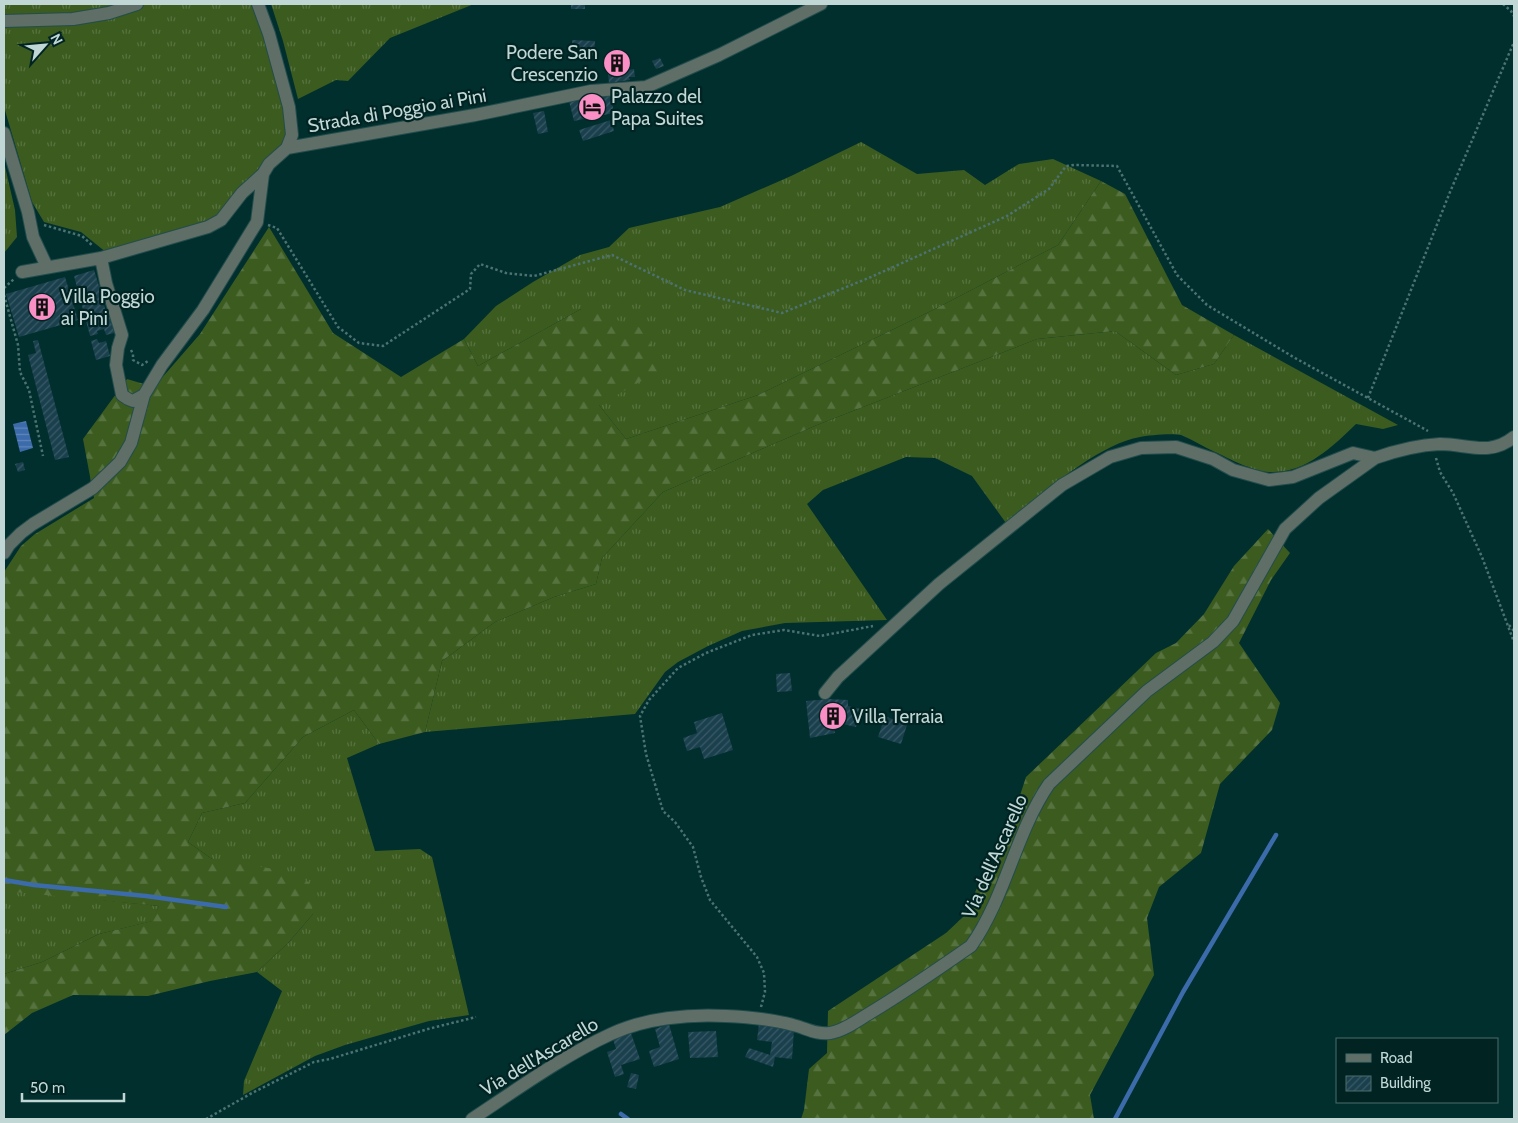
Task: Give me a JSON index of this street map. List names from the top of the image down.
{
  "streets": {
    "street": ["Strada di Poggio ai Pini", "Via dell'Ascarello"]
  },
  "places": {
    "building": ["Podere San Crescenzio", "Villa Poggio ai Pini", "Villa Terraia"],
    "hotel": ["Palazzo del Papa Suites"]
  },
  "legend": ["Road", "Building"],
  "scale_bar": "50 m",
  "north": "top right"
}
